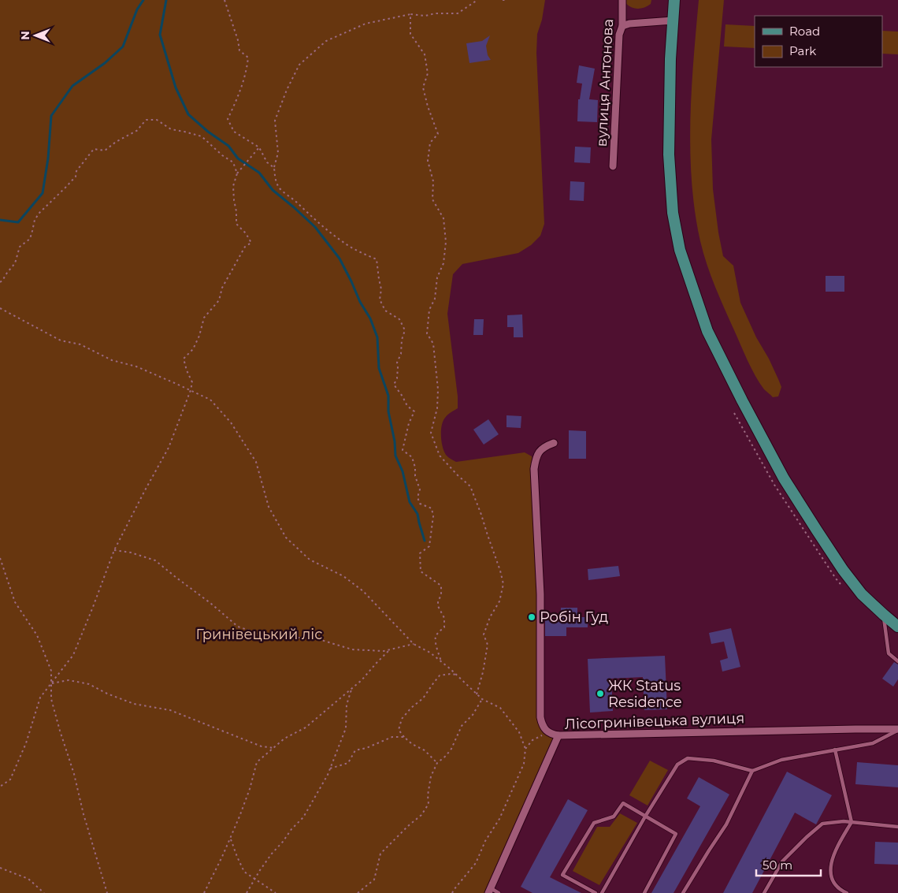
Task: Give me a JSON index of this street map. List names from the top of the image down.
{
  "streets": {
    "street": ["вулиця Антонова", "Лісогринівецька вулиця"]
  },
  "parks": ["Гринівецький ліс"],
  "places": ["Робін Гуд", "ЖК Status Residence"],
  "legend": ["Road", "Park"],
  "scale_bar": "50 m",
  "north": "left"
}
